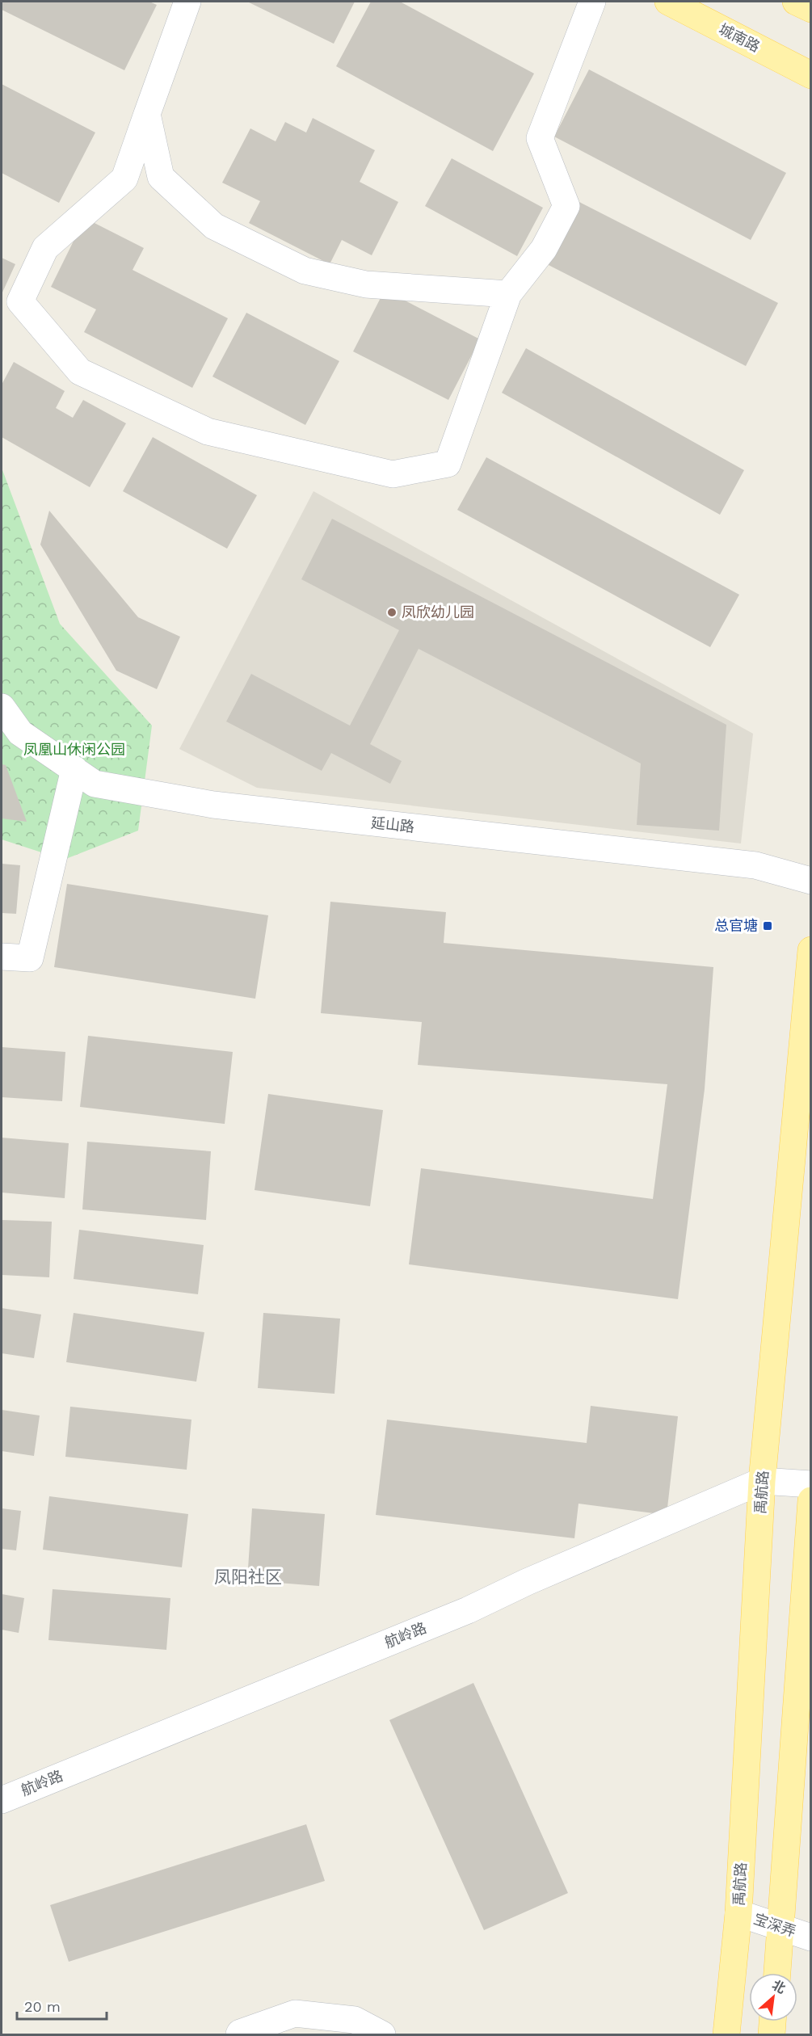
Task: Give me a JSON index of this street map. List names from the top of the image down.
{
  "streets": {
    "main road": ["城南路", "禹航路"],
    "street": ["延山路", "航岭路", "宝深弄"]
  },
  "crossings": [
    ["禹航路", "航岭路"],
    ["禹航路", "宝深弄"]
  ],
  "districts": ["凤阳社区"],
  "parks": ["凤凰山休闲公园"],
  "places": {
    "other": ["凤欣幼儿园"],
    "transit": ["总官塘"]
  },
  "scale_bar": "20 m",
  "north": "top right"
}
